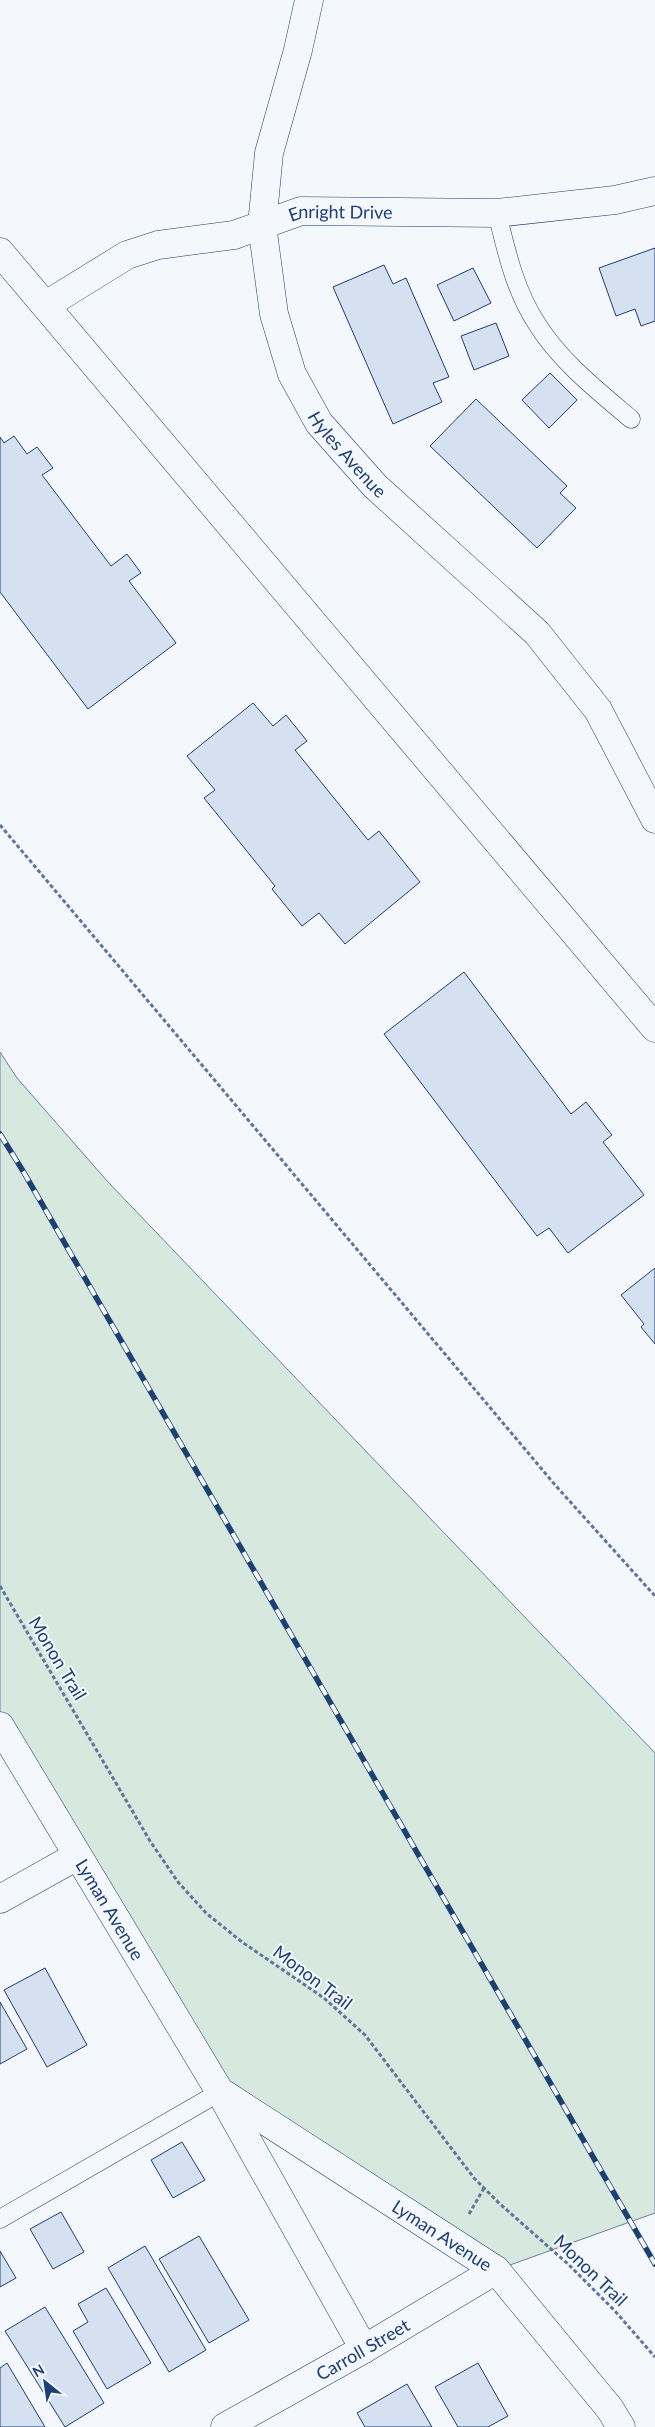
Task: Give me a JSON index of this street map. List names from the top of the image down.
{
  "streets": {
    "street": [
      "Enright Drive",
      "Hyles Avenue",
      "Lyman Avenue",
      "Carroll Street"
    ],
    "path": ["Monon Trail"]
  },
  "crossings": [
    ["Enright Drive", "Hyles Avenue"],
    ["Lyman Avenue", "Carroll Street"]
  ],
  "north": "top left"
}
